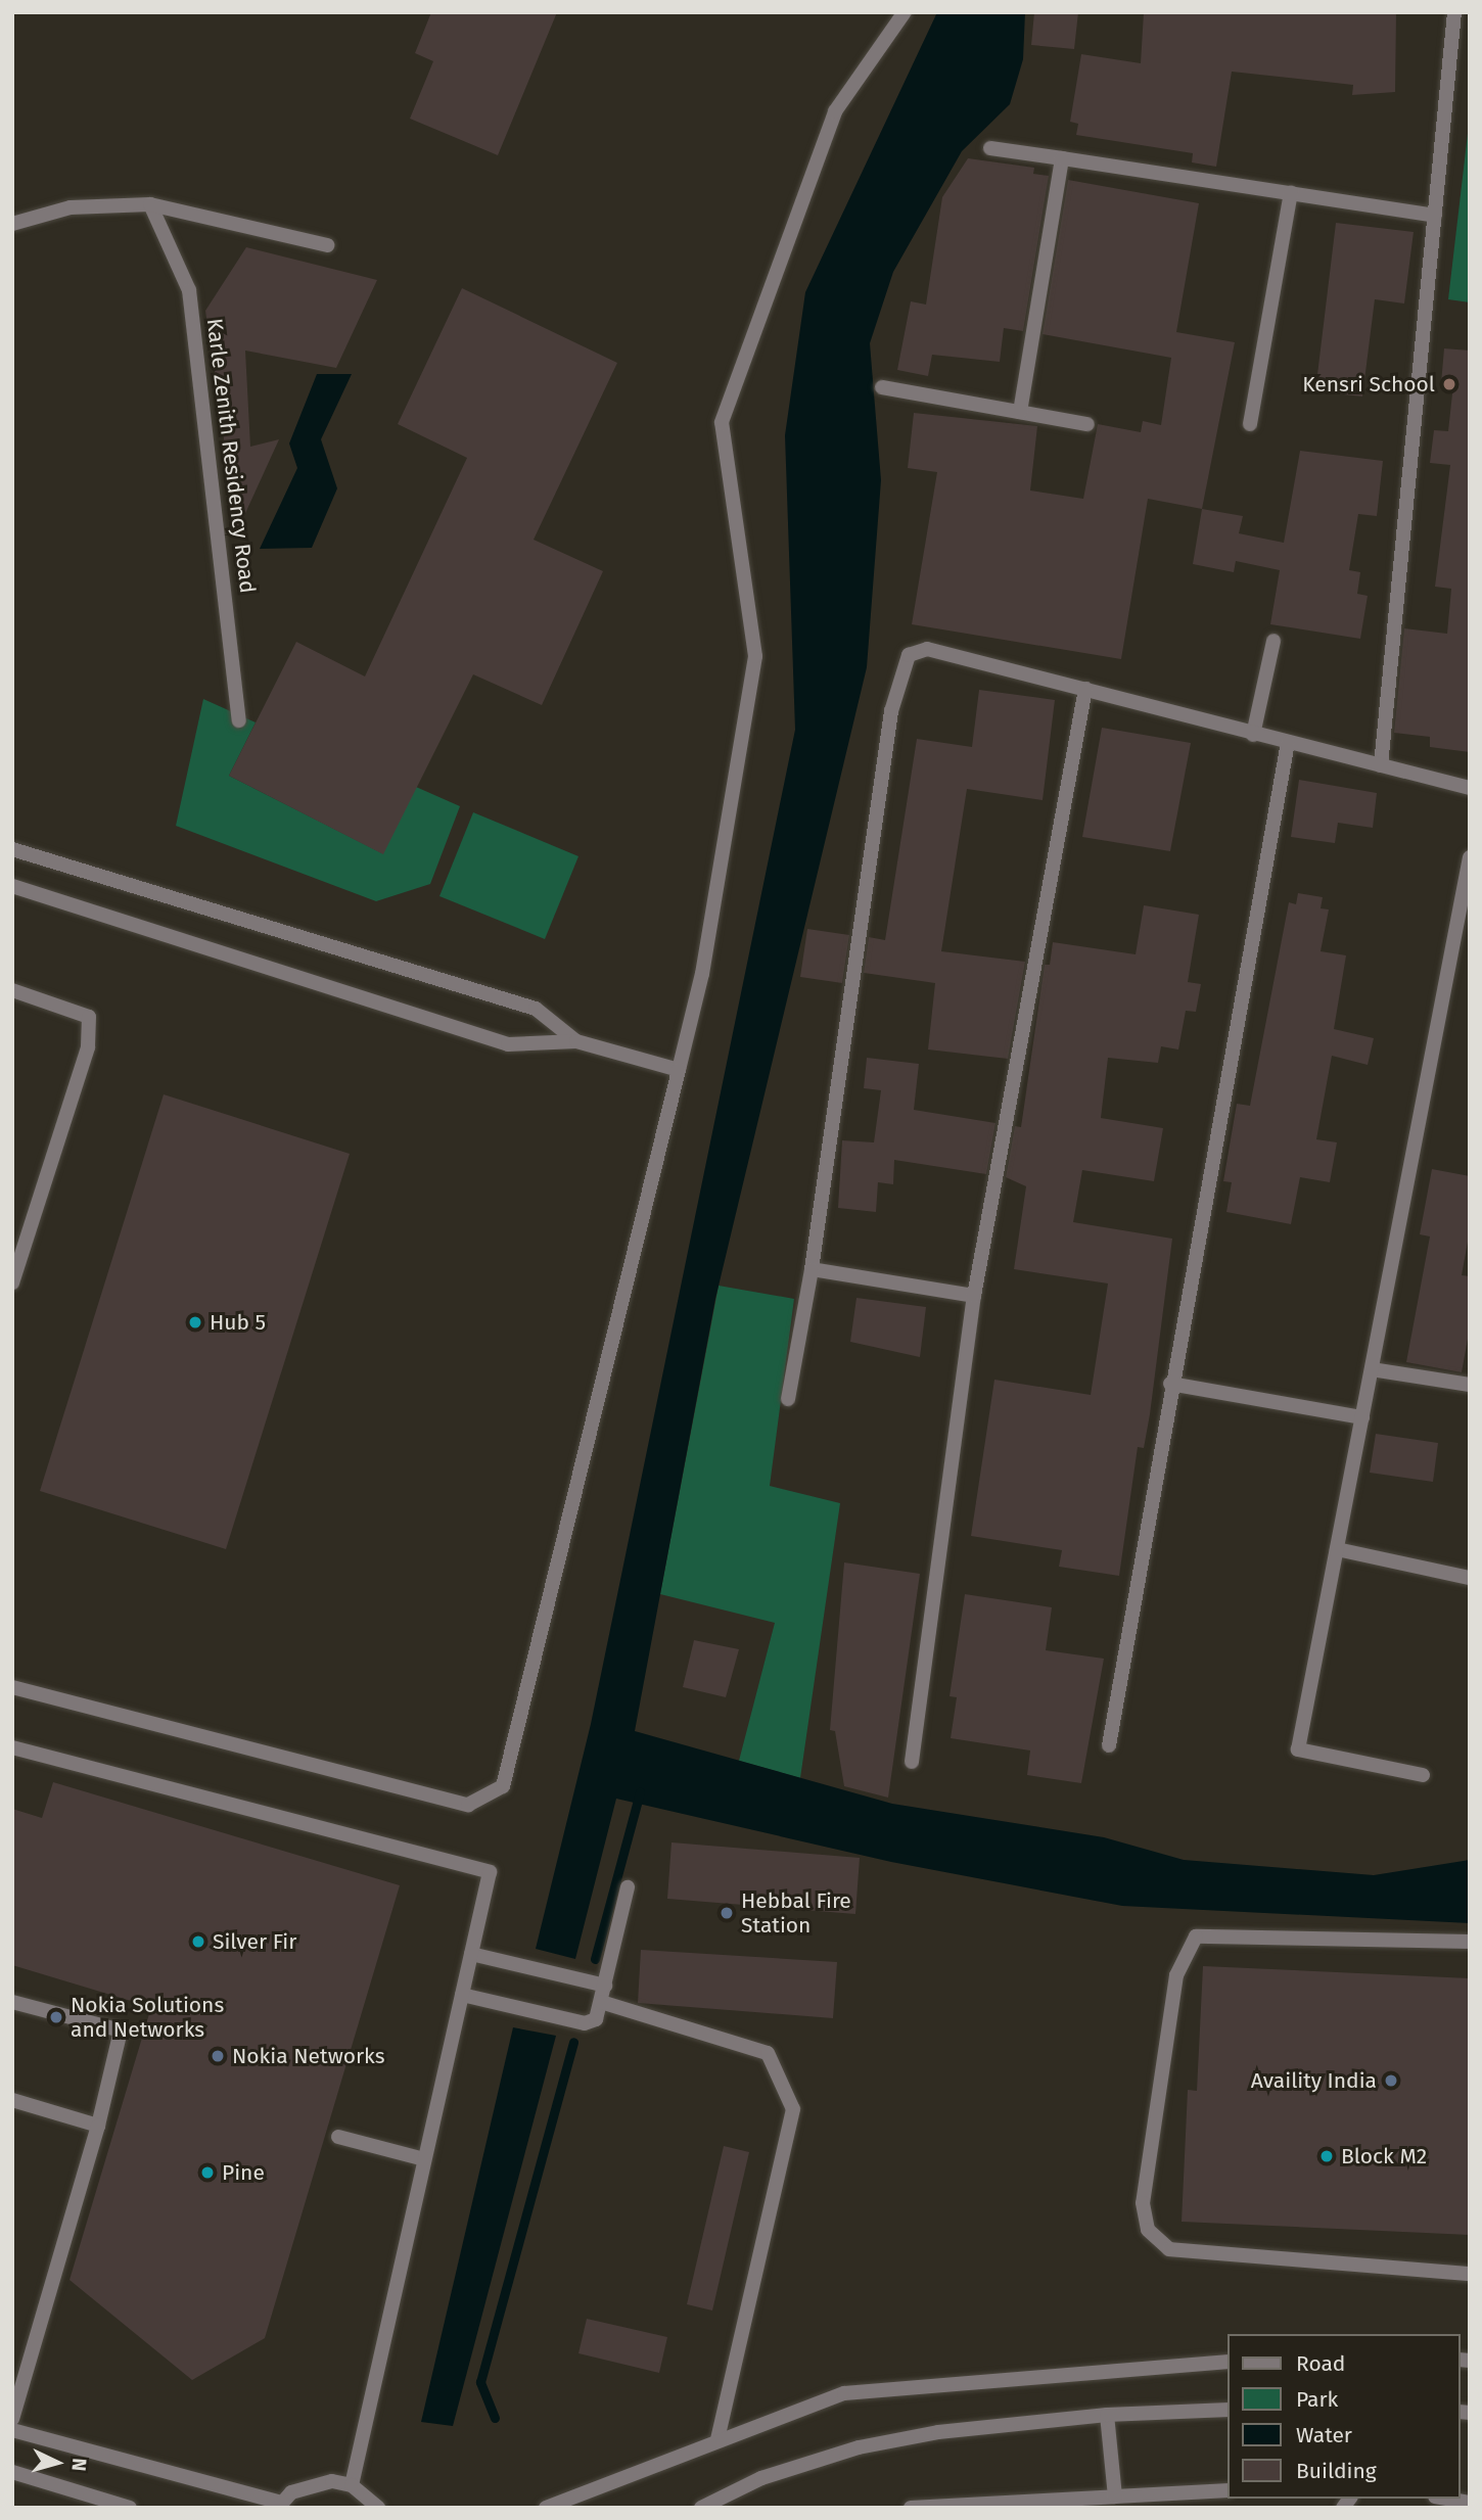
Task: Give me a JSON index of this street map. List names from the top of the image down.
{
  "streets": {
    "street": ["Karle Zenith Residency Road"]
  },
  "places": [
    "Kensri School",
    "Hub 5",
    "Hebbal Fire Station",
    "Silver Fir",
    "Nokia Solutions and Networks",
    "Nokia Networks",
    "Availity India",
    "Block M2",
    "Pine"
  ],
  "legend": [
    "Road",
    "Park",
    "Water",
    "Building"
  ],
  "north": "right"
}
